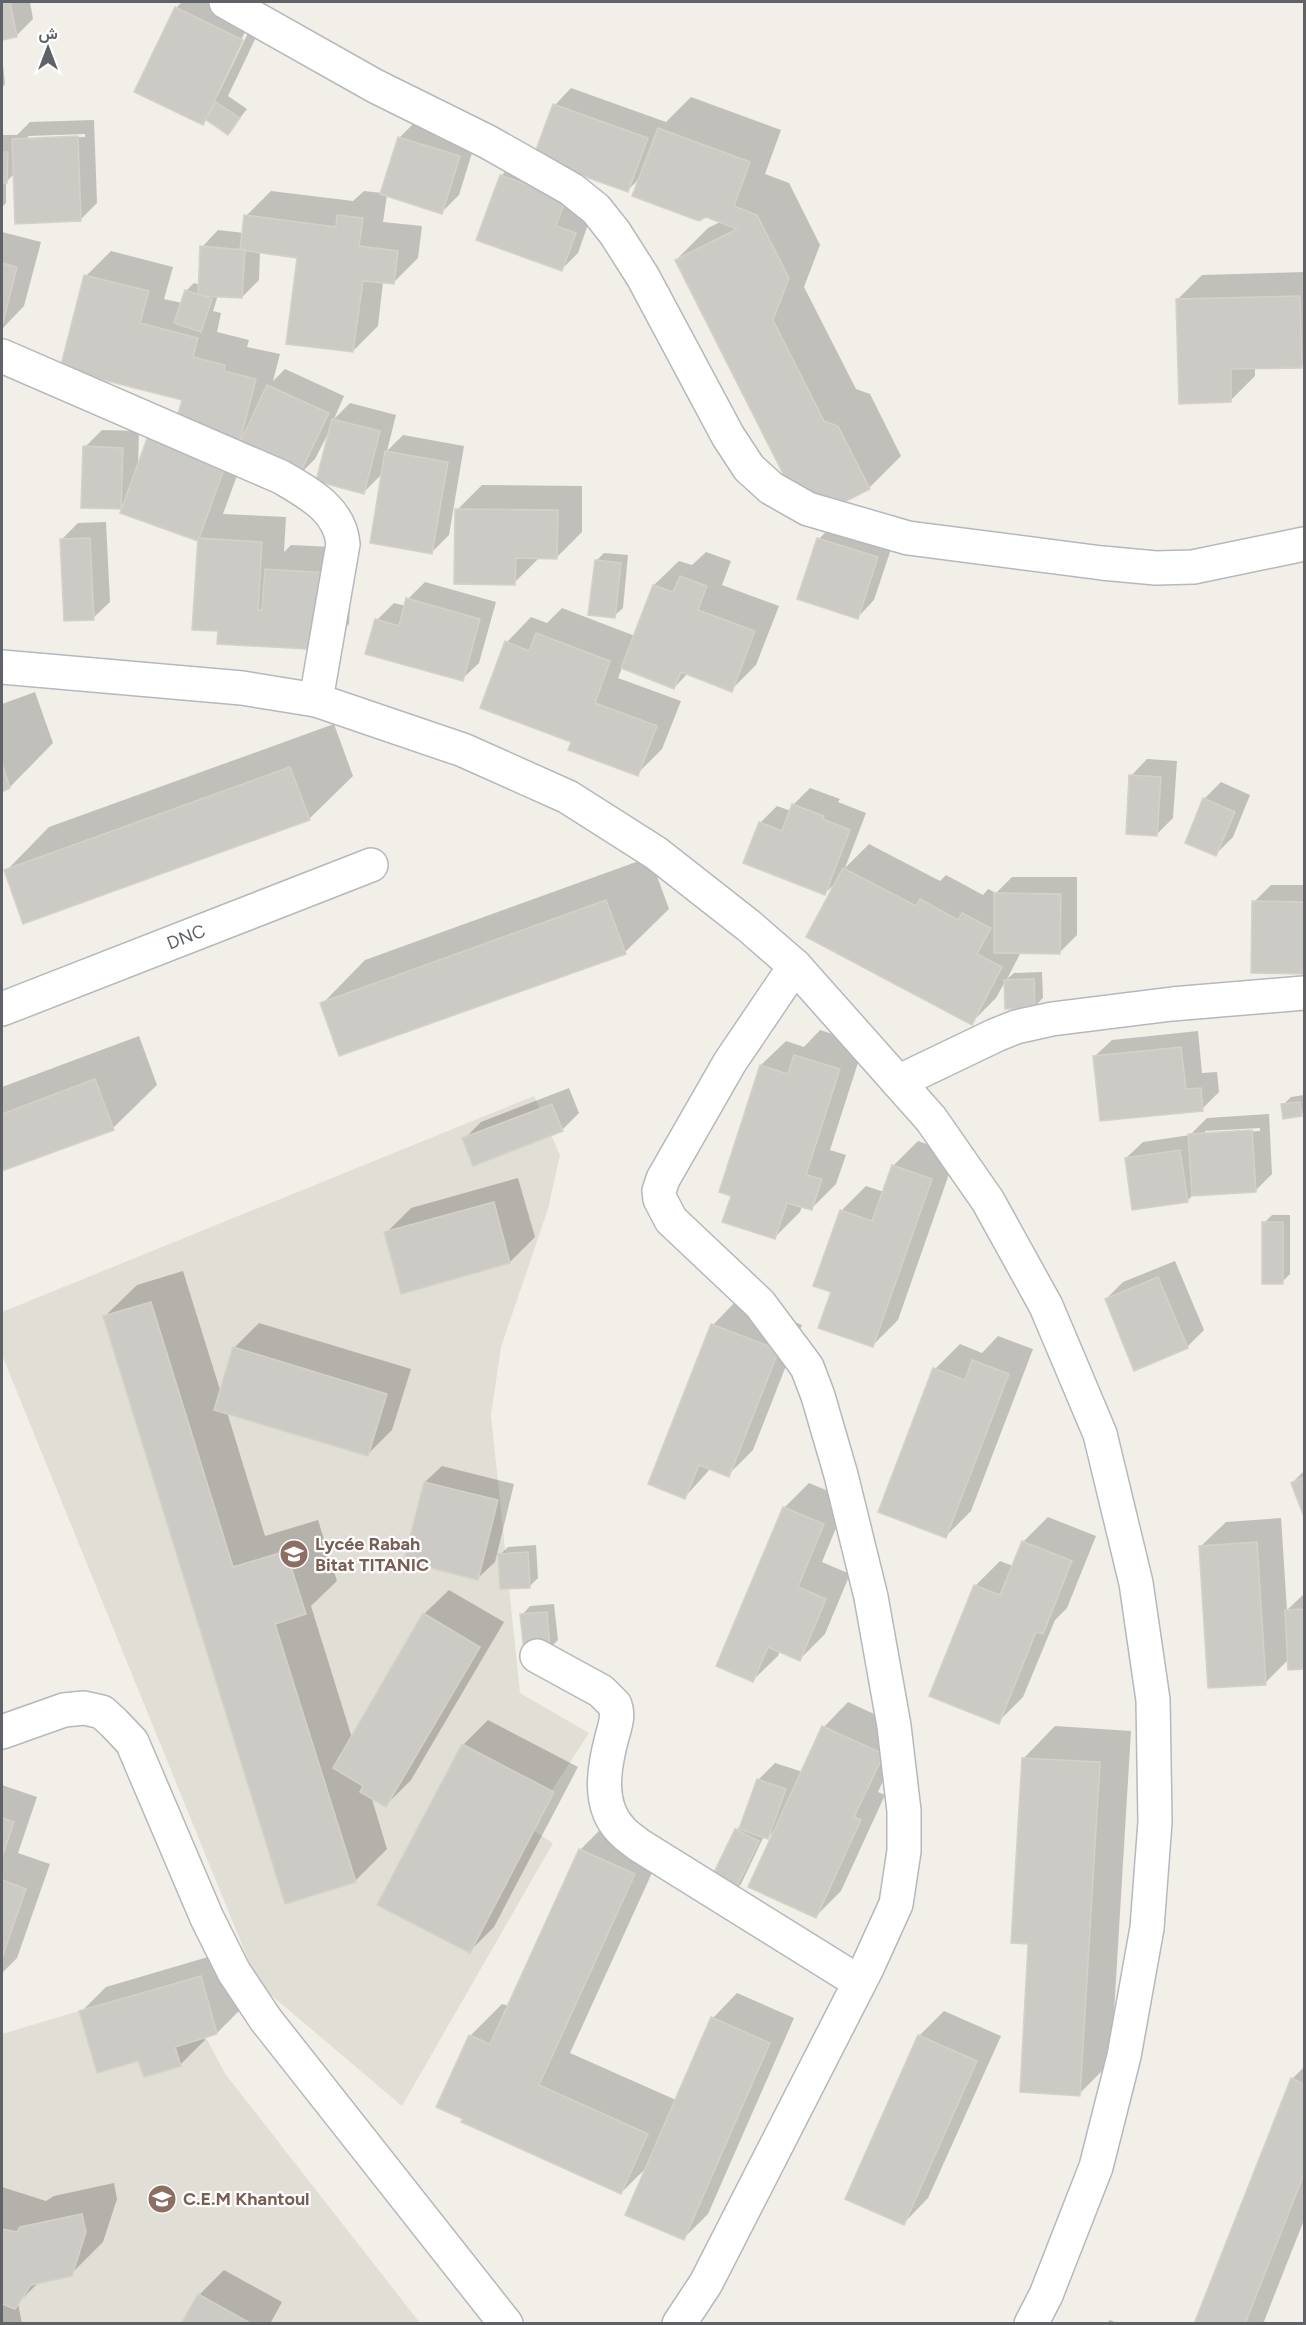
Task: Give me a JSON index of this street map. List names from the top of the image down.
{
  "streets": {
    "street": ["DNC"]
  },
  "places": {
    "school or university": ["Lycée Rabah Bitat TITANIC", "C.E.M Khantoul"]
  },
  "north": "top"
}
